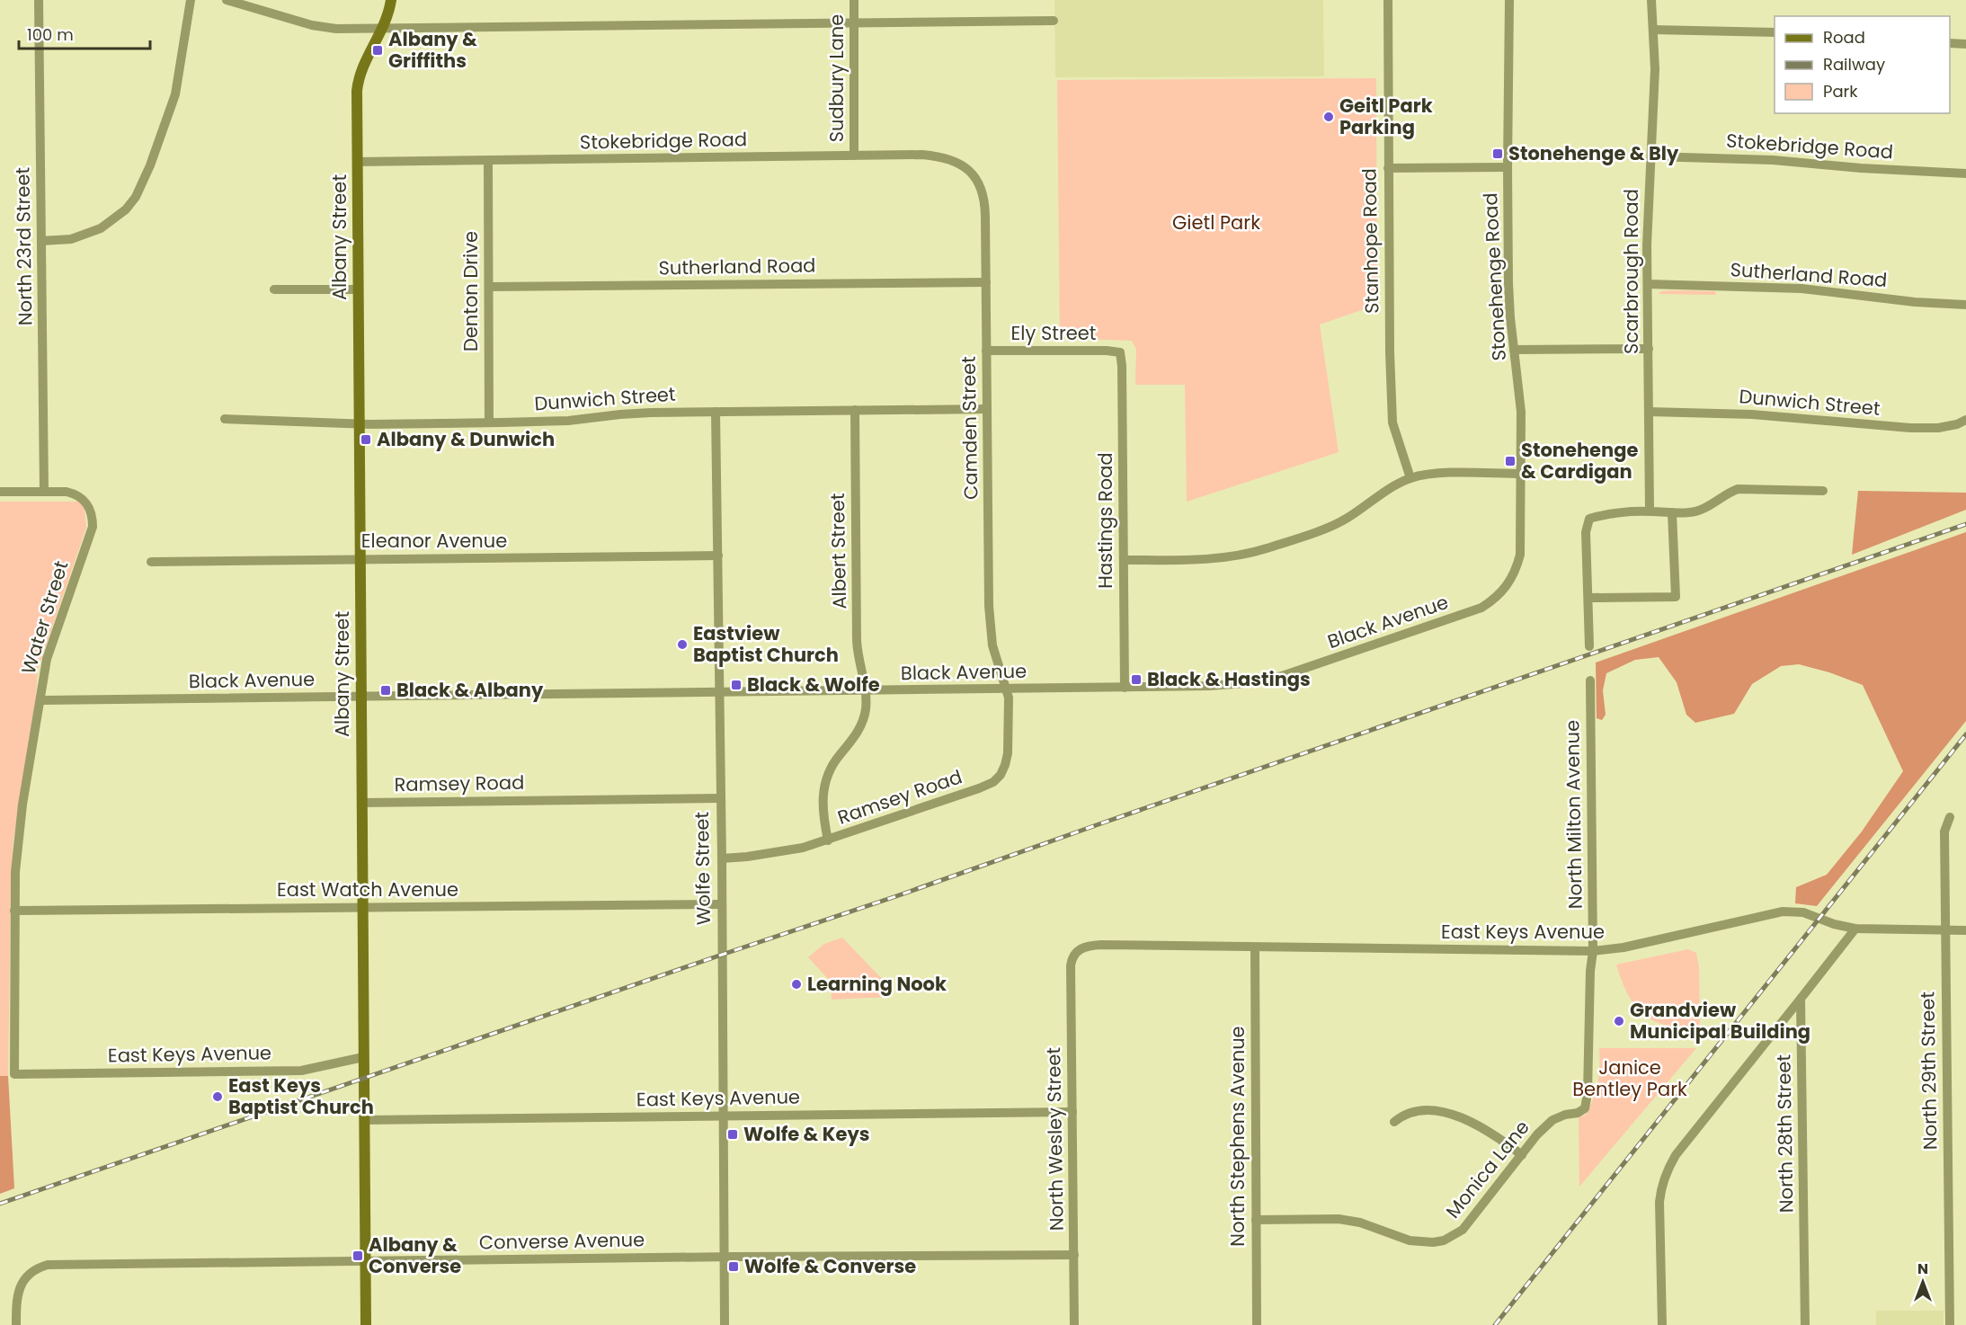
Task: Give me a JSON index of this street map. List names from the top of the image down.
{
  "streets": {
    "street": [
      "Sudbury Lane",
      "Stokebridge Road",
      "Albany Street",
      "Stanhope Road",
      "North 23rd Street",
      "Sutherland Road",
      "Scarbrough Road",
      "Stonehenge Road",
      "Denton Drive",
      "Ely Street",
      "Dunwich Street",
      "Camden Street",
      "Hastings Road",
      "Eleanor Avenue",
      "Albert Street",
      "Water Street",
      "Black Avenue",
      "Ramsey Road",
      "North Milton Avenue",
      "Wolfe Street",
      "East Watch Avenue",
      "East Keys Avenue",
      "North 29th Street",
      "North 28th Street",
      "North Stephens Avenue",
      "North Wesley Street",
      "Monica Lane",
      "Converse Avenue"
    ]
  },
  "crossings": [
    ["Sudbury Lane", "Stokebridge Road"],
    ["Stokebridge Road", "Albany Street"],
    ["Stokebridge Road", "Scarbrough Road"],
    ["Stokebridge Road", "Denton Drive"],
    ["Stokebridge Road", "Camden Street"],
    ["Albany Street", "Dunwich Street"],
    ["Albany Street", "Eleanor Avenue"],
    ["Albany Street", "Black Avenue"],
    ["Albany Street", "Ramsey Road"],
    ["Albany Street", "East Watch Avenue"],
    ["Albany Street", "East Keys Avenue"],
    ["Albany Street", "Converse Avenue"],
    ["North 23rd Street", "Water Street"],
    ["Sutherland Road", "Scarbrough Road"],
    ["Sutherland Road", "Denton Drive"],
    ["Sutherland Road", "Camden Street"],
    ["Scarbrough Road", "Dunwich Street"],
    ["Stonehenge Road", "Black Avenue"],
    ["Denton Drive", "Dunwich Street"],
    ["Ely Street", "Camden Street"],
    ["Ely Street", "Hastings Road"],
    ["Dunwich Street", "Camden Street"],
    ["Dunwich Street", "Albert Street"],
    ["Dunwich Street", "Wolfe Street"],
    ["Camden Street", "Black Avenue"],
    ["Camden Street", "Ramsey Road"],
    ["Hastings Road", "Black Avenue"],
    ["Eleanor Avenue", "Wolfe Street"],
    ["Albert Street", "Black Avenue"],
    ["Albert Street", "Ramsey Road"],
    ["Water Street", "Black Avenue"],
    ["Water Street", "East Watch Avenue"],
    ["Water Street", "East Keys Avenue"],
    ["Black Avenue", "Ramsey Road"],
    ["Black Avenue", "Wolfe Street"],
    ["Ramsey Road", "Wolfe Street"],
    ["North Milton Avenue", "East Keys Avenue"],
    ["North Milton Avenue", "Monica Lane"],
    ["Wolfe Street", "East Watch Avenue"],
    ["Wolfe Street", "East Keys Avenue"],
    ["Wolfe Street", "Converse Avenue"],
    ["East Keys Avenue", "North 29th Street"],
    ["East Keys Avenue", "North Stephens Avenue"],
    ["East Keys Avenue", "North Wesley Street"],
    ["North Stephens Avenue", "Monica Lane"],
    ["North Wesley Street", "Converse Avenue"]
  ],
  "parks": ["Gietl Park", "Janice Bentley Park"],
  "places": {
    "transit": [
      "Albany & Griffiths",
      "Stonehenge & Bly",
      "Albany & Dunwich",
      "Stonehenge & Cardigan",
      "Black & Hastings",
      "Black & Wolfe",
      "Black & Albany",
      "Wolfe & Keys",
      "Albany & Converse",
      "Wolfe & Converse"
    ],
    "other": [
      "Geitl Park Parking",
      "Eastview Baptist Church",
      "Learning Nook",
      "Grandview Municipal Building",
      "East Keys Baptist Church"
    ]
  },
  "legend": ["Road", "Railway", "Park"],
  "scale_bar": "100 m",
  "north": "top"
}
